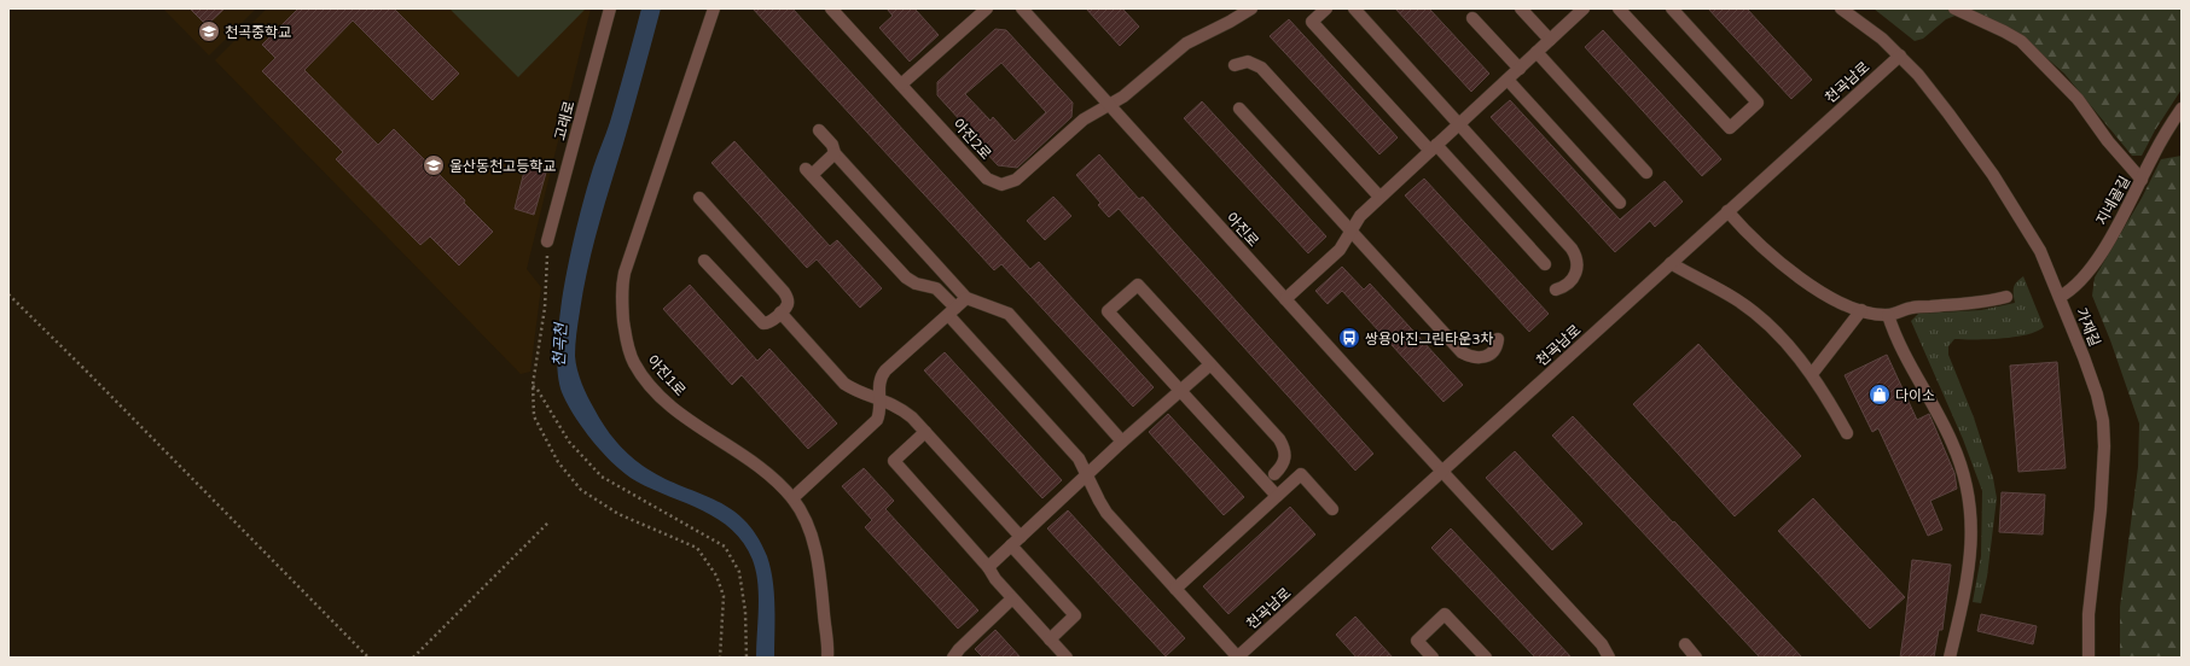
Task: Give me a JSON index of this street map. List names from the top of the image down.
{
  "streets": {
    "street": [
      "천곡남로",
      "고래로",
      "아진2로",
      "지네골길",
      "아진로",
      "가재길",
      "아진1로"
    ]
  },
  "crossings": [
    ["천곡남로", "아진로"],
    ["천곡남로", "가재길"],
    ["아진2로", "아진로"],
    ["지네골길", "가재길"]
  ],
  "water": ["천곡천"],
  "places": {
    "school or university": ["천곡중학교", "울산동천고등학교"],
    "bus stop": ["쌍용아진그린타운3차"],
    "shop": ["다이소"]
  }
}
